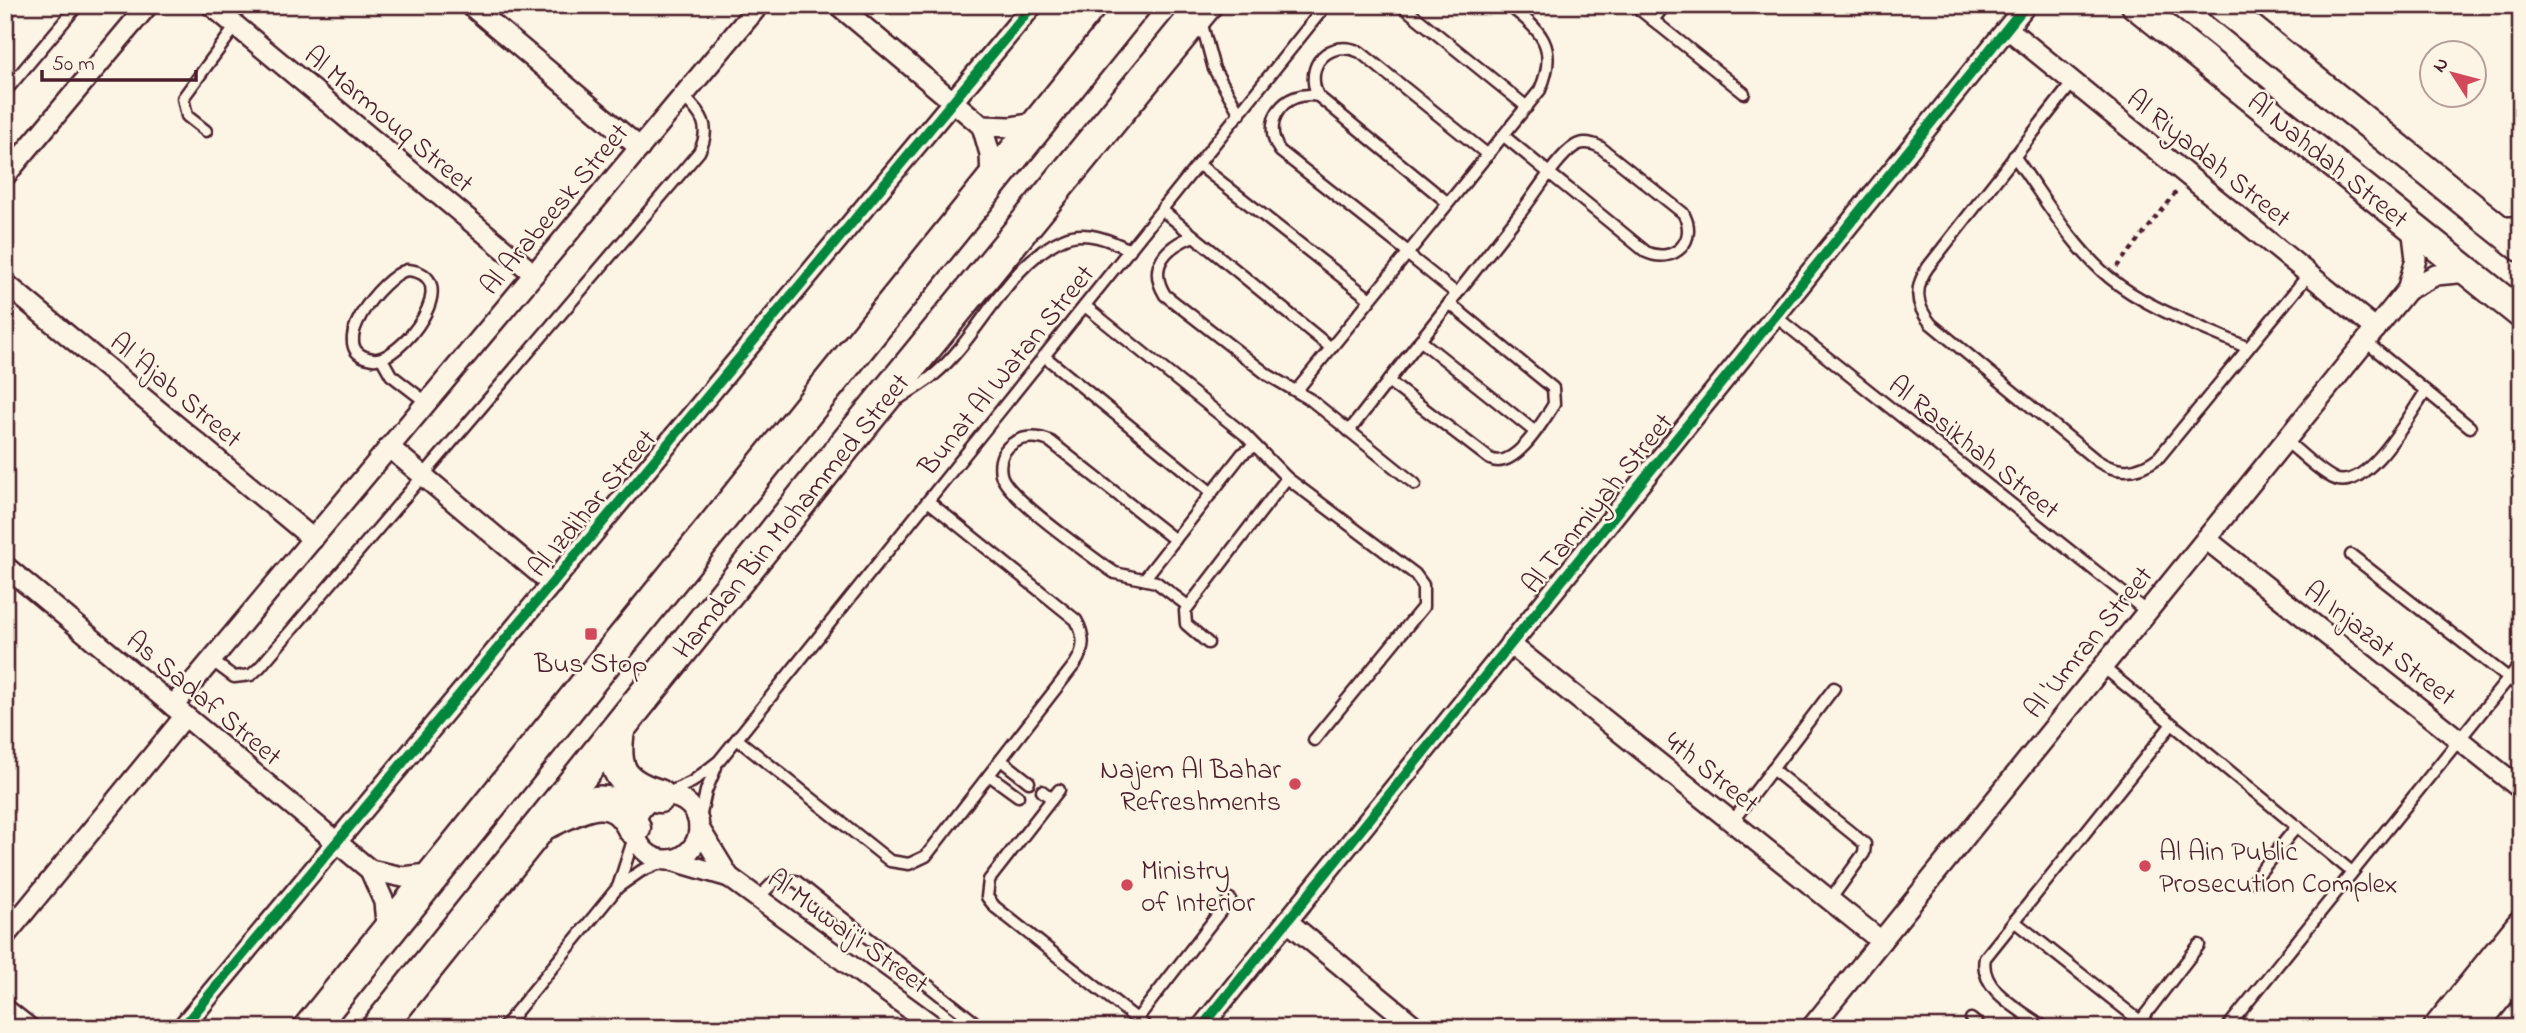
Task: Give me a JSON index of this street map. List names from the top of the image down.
{
  "streets": {
    "main road": ["Hamdan Bin Mohammed Street"],
    "street": [
      "Al Marmouq Street",
      "Al Riyadah Street",
      "Al Nahdah Street",
      "Al Arabeesk Street",
      "Al 'Ajab Street",
      "Al Izdihar Street",
      "Al Tanmiyah Street",
      "Al 'Umran Street",
      "Al Injazat Street",
      "As Sadaf Street",
      "4th Street",
      "Al Muwaij'i Street"
    ],
    "lane": ["Bunat Al Watan Street", "Al Rasikhah Street"]
  },
  "crossings": [
    ["Al Marmouq Street", "Al Arabeesk Street"],
    ["Al Riyadah Street", "Al Tanmiyah Street"],
    ["Al Riyadah Street", "Al 'Umran Street"],
    ["Al Nahdah Street", "Al 'Umran Street"],
    ["Al Arabeesk Street", "Al 'Ajab Street"],
    ["Al Arabeesk Street", "As Sadaf Street"],
    ["Bunat Al Watan Street", "Al Muwaij'i Street"],
    ["Al Rasikhah Street", "Al Tanmiyah Street"],
    ["Al Rasikhah Street", "Al 'Umran Street"],
    ["Al Izdihar Street", "As Sadaf Street"],
    ["Al Tanmiyah Street", "4th Street"],
    ["Hamdan Bin Mohammed Street", "As Sadaf Street"],
    ["Al 'Umran Street", "Al Injazat Street"],
    ["Al 'Umran Street", "4th Street"]
  ],
  "places": {
    "transit": ["Bus Stop"],
    "other": ["Najem Al Bahar Refreshments", "Al Ain Public Prosecution Complex", "Ministry of Interior"]
  },
  "scale_bar": "50 m",
  "north": "top left"
}
